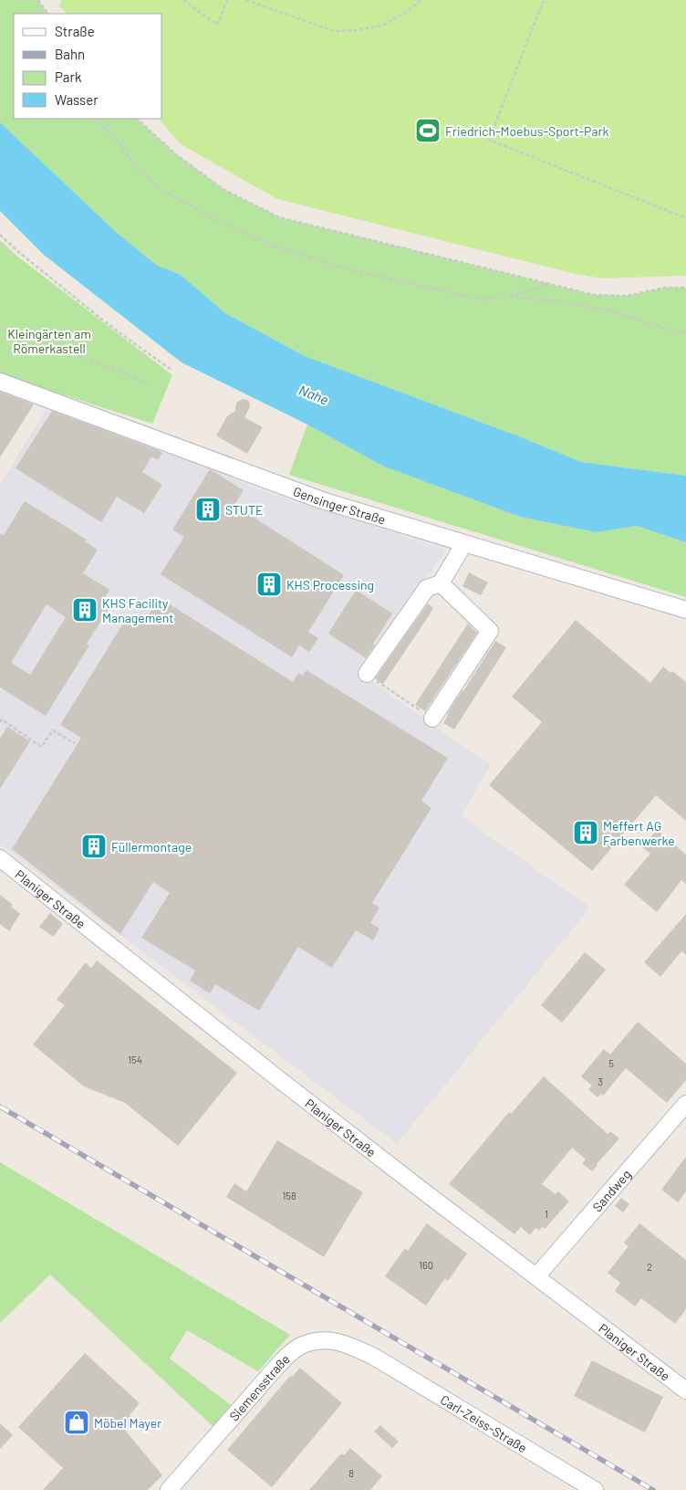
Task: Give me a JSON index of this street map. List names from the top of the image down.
{
  "streets": {
    "street": [
      "Gensinger Straße",
      "Planiger Straße",
      "Sandweg",
      "Siemensstraße",
      "Carl-Zeiss-Straße"
    ]
  },
  "crossings": [
    ["Planiger Straße", "Sandweg"],
    ["Siemensstraße", "Carl-Zeiss-Straße"]
  ],
  "water": ["Nahe"],
  "parks": ["Kleingärten am Römerkastell"],
  "places": {
    "sports": ["Friedrich-Moebus-Sport-Park"],
    "building": [
      "STUTE",
      "KHS Processing",
      "KHS Facility Management",
      "Meffert AG Farbenwerke",
      "Füllermontage"
    ],
    "shop": ["Möbel Mayer"]
  },
  "house_numbers": [
    "154",
    "5",
    "3",
    "158",
    "1",
    "160",
    "2",
    "8"
  ],
  "legend": [
    "Straße",
    "Bahn",
    "Park",
    "Wasser"
  ]
}
